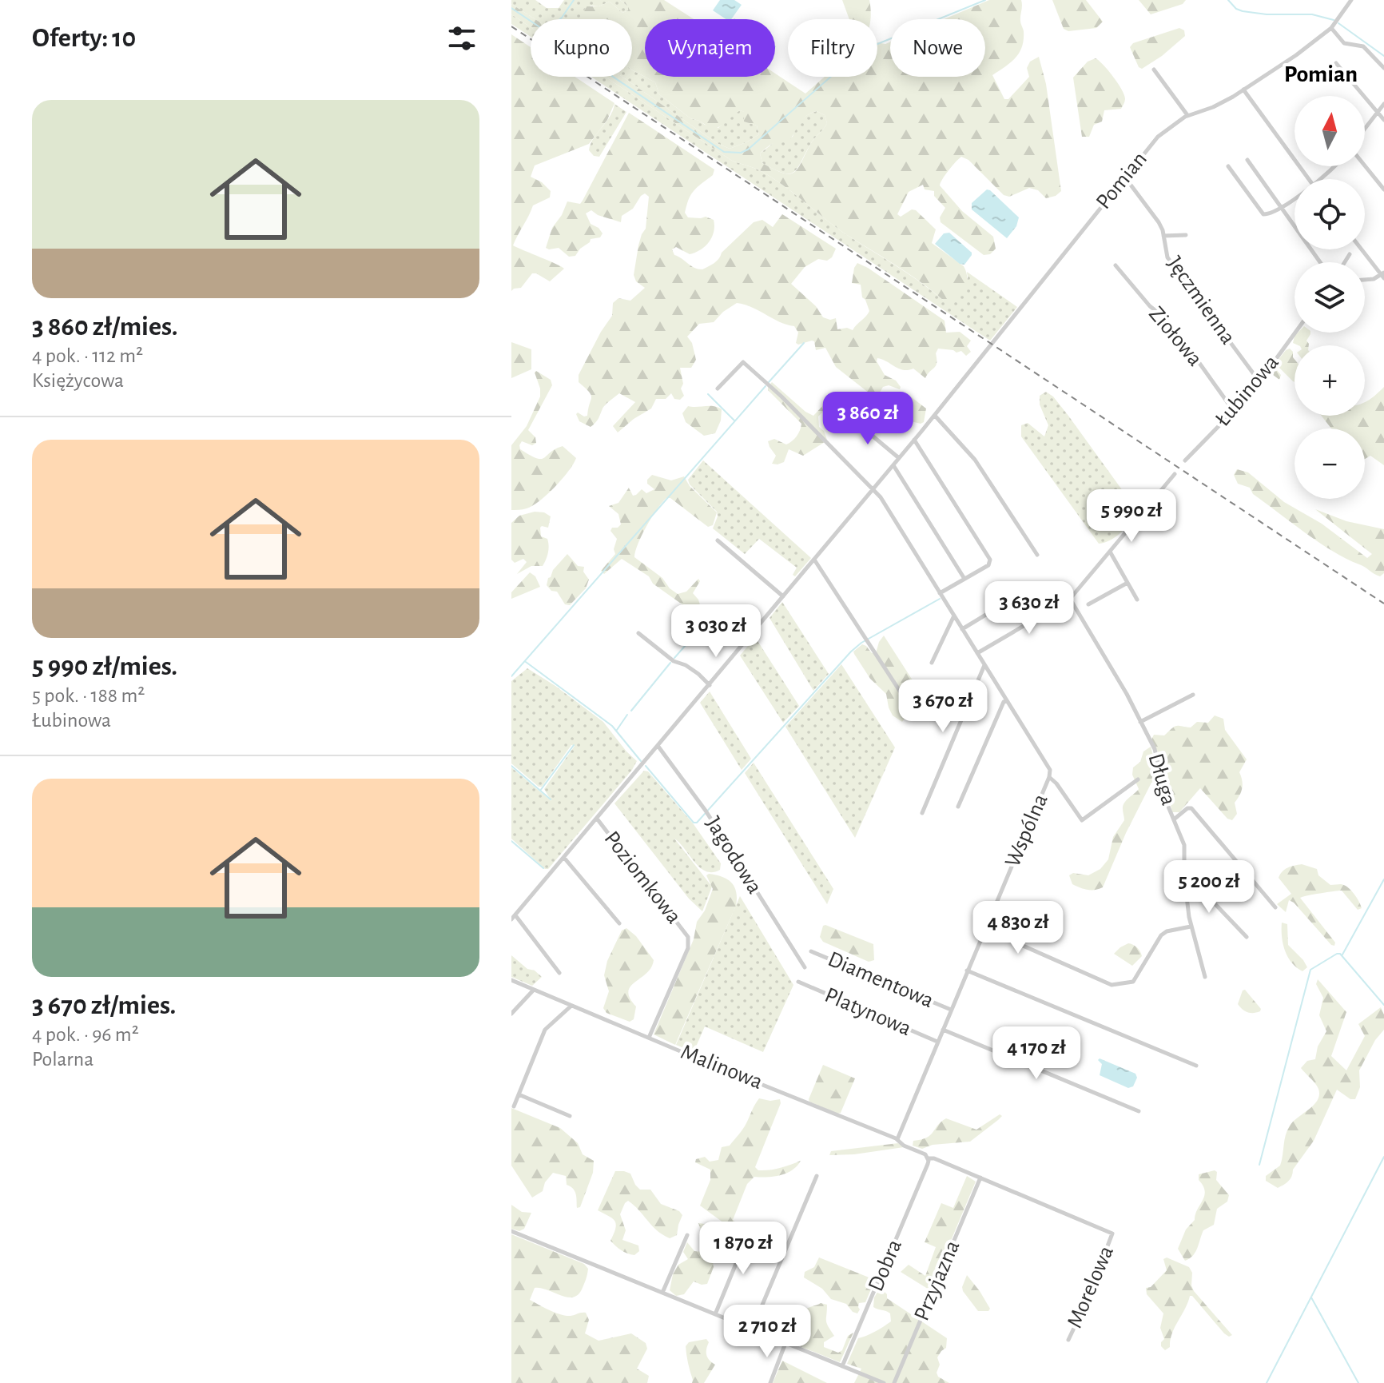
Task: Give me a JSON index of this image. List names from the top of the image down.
{
  "streets": {
    "street": [
      "Pomian",
      "Jęczmienna",
      "Ziołowa",
      "Łubinowa",
      "Długa",
      "Wspólna",
      "Jagodowa",
      "Poziomkowa",
      "Diamentowa",
      "Platynowa",
      "Malinowa",
      "Dobra",
      "Przyjazna",
      "Morelowa"
    ]
  },
  "crossings": [
    ["Pomian", "Jagodowa"],
    ["Pomian", "Poziomkowa"],
    ["Jęczmienna", "Łubinowa"],
    ["Ziołowa", "Łubinowa"],
    ["Wspólna", "Diamentowa"],
    ["Wspólna", "Platynowa"],
    ["Wspólna", "Malinowa"],
    ["Poziomkowa", "Malinowa"],
    ["Malinowa", "Dobra"],
    ["Malinowa", "Przyjazna"],
    ["Malinowa", "Morelowa"]
  ],
  "districts": ["Pomian"],
  "north": "top",
  "page": {
    "heading": "Oferty: 10",
    "chip": [
      "Kupno",
      "Wynajem",
      "Filtry",
      "Nowe"
    ],
    "list": [
      {
        "name": "3 860 zł/mies.",
        "note": "4 pok. · 112 m² · Księżycowa"
      },
      {
        "name": "5 990 zł/mies.",
        "note": "5 pok. · 188 m² · Łubinowa"
      },
      {
        "name": "3 670 zł/mies.",
        "note": "4 pok. · 96 m² · Polarna"
      }
    ],
    "map_buttons": ["+", "−"],
    "price": [
      "3 860 zł",
      "5 990 zł",
      "3 630 zł",
      "3 030 zł",
      "3 670 zł",
      "5 200 zł",
      "4 830 zł",
      "4 170 zł",
      "1 870 zł",
      "2 710 zł"
    ]
  }
}
